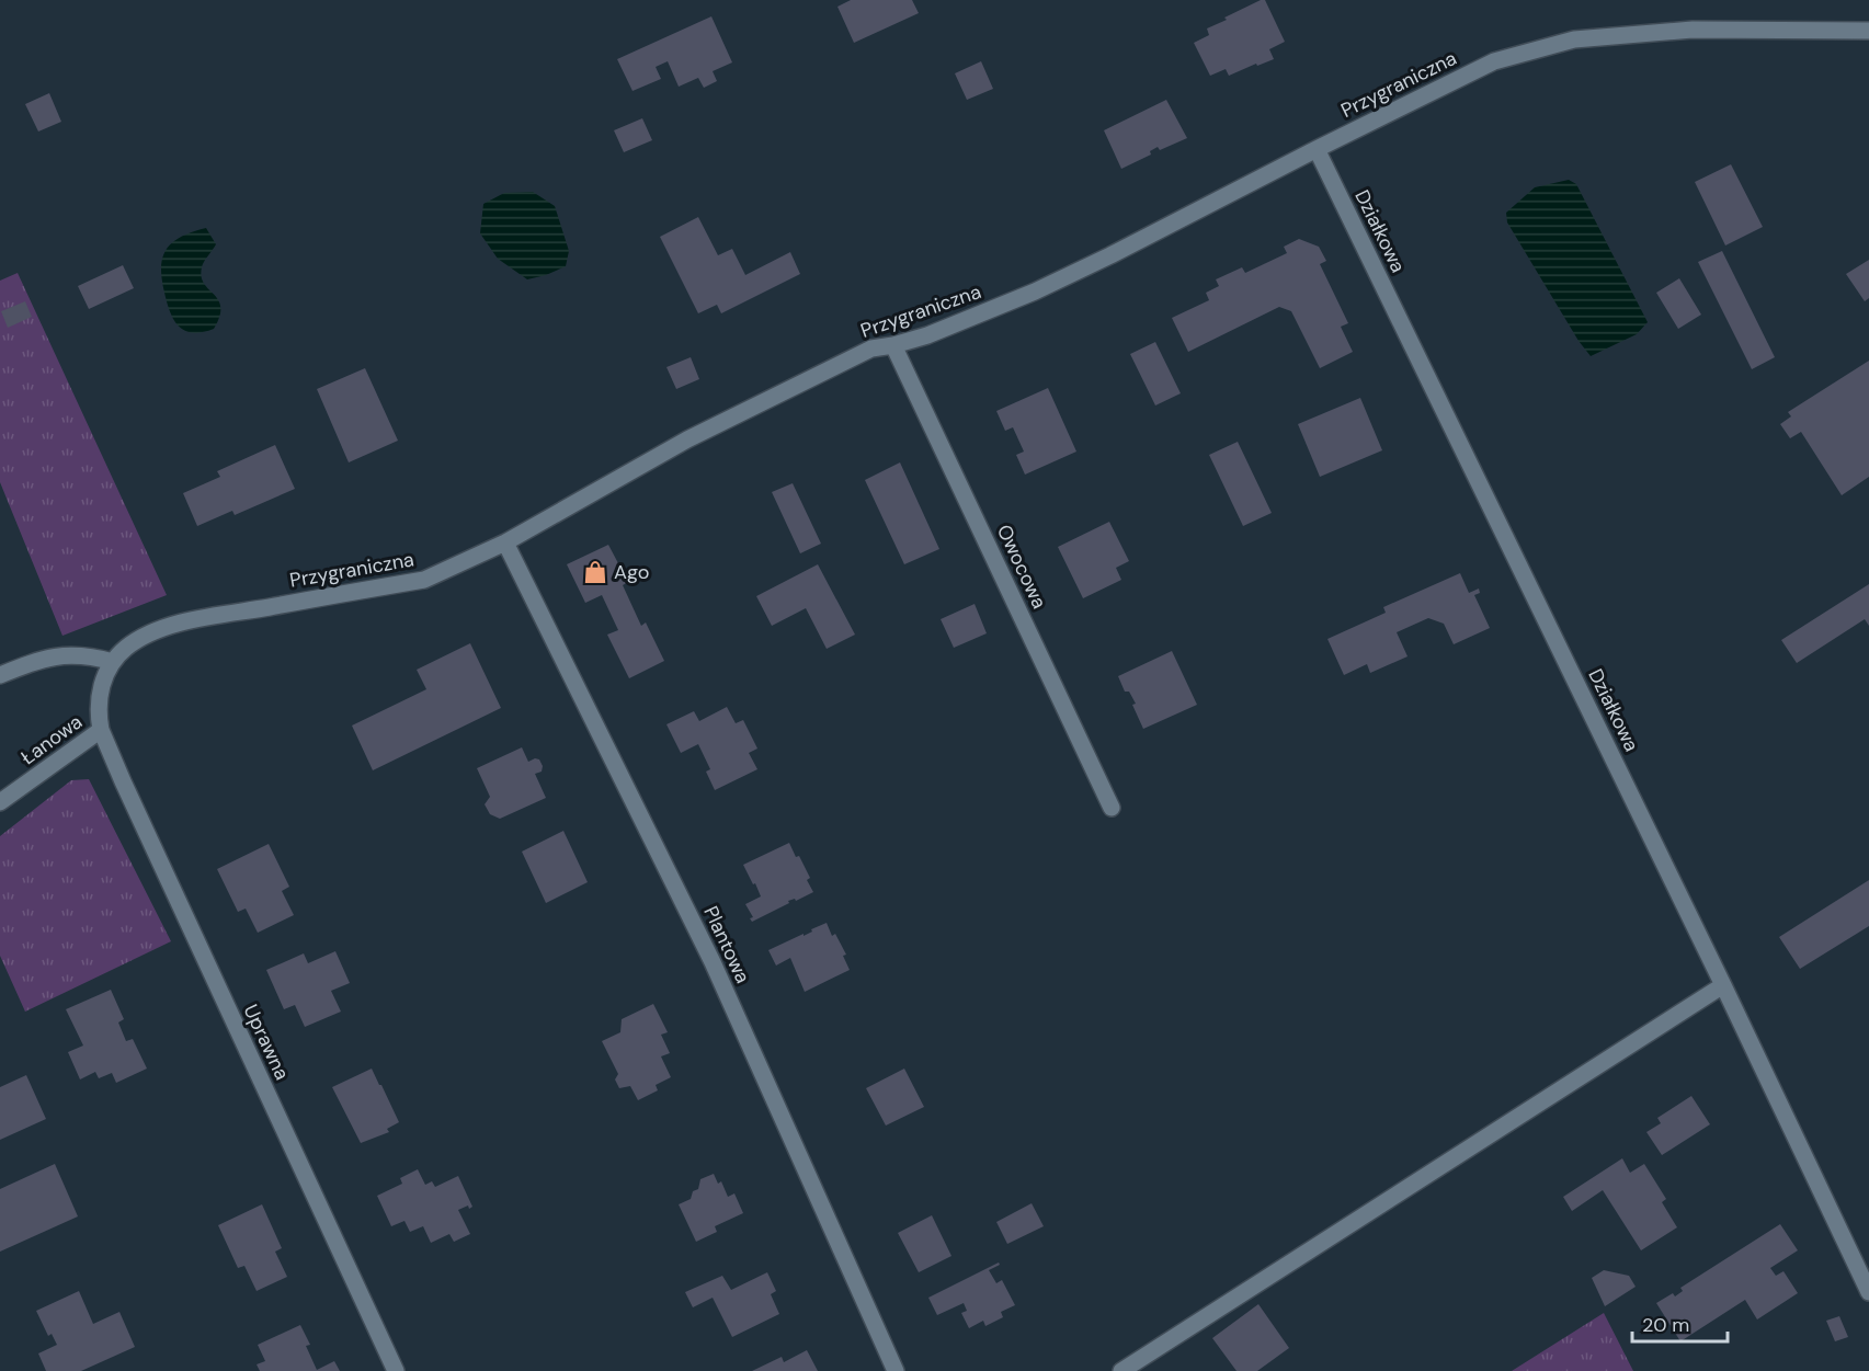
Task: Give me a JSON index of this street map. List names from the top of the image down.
{
  "streets": {
    "street": [
      "Przygraniczna",
      "Działkowa",
      "Owocowa",
      "Łanowa",
      "Plantowa",
      "Uprawna"
    ]
  },
  "crossings": [
    ["Przygraniczna", "Działkowa"],
    ["Przygraniczna", "Owocowa"],
    ["Przygraniczna", "Łanowa"],
    ["Przygraniczna", "Plantowa"],
    ["Łanowa", "Uprawna"]
  ],
  "places": {
    "shop": ["Ago"]
  },
  "scale_bar": "20 m"
}
